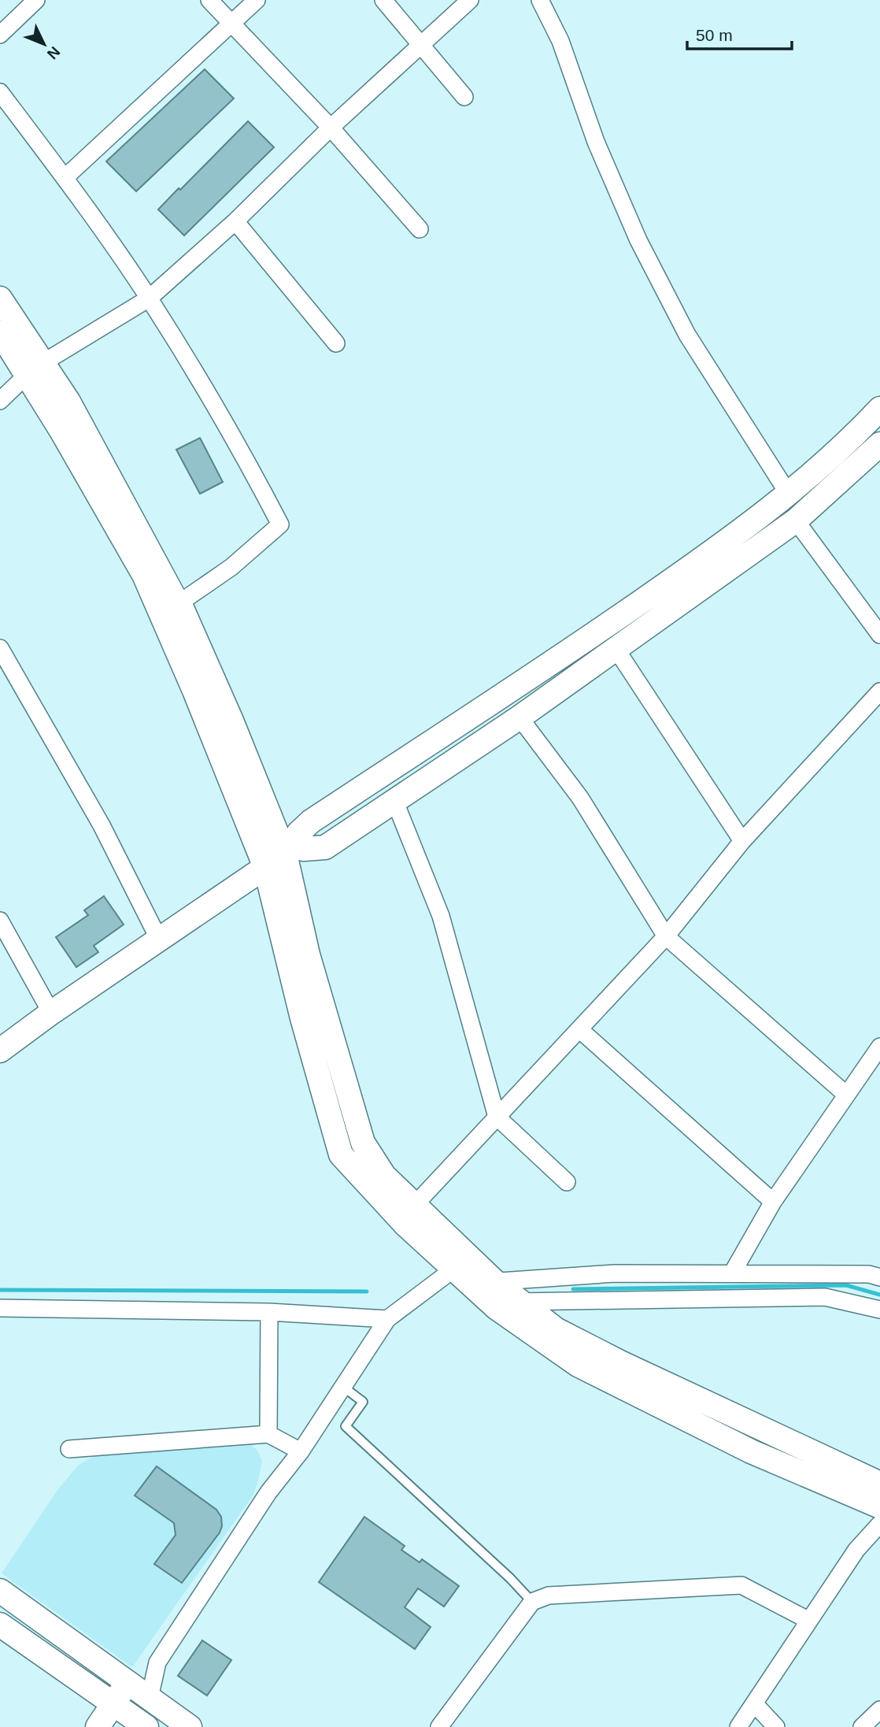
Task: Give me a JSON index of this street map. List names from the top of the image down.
{
  "scale_bar": "50 m",
  "north": "bottom right"
}
